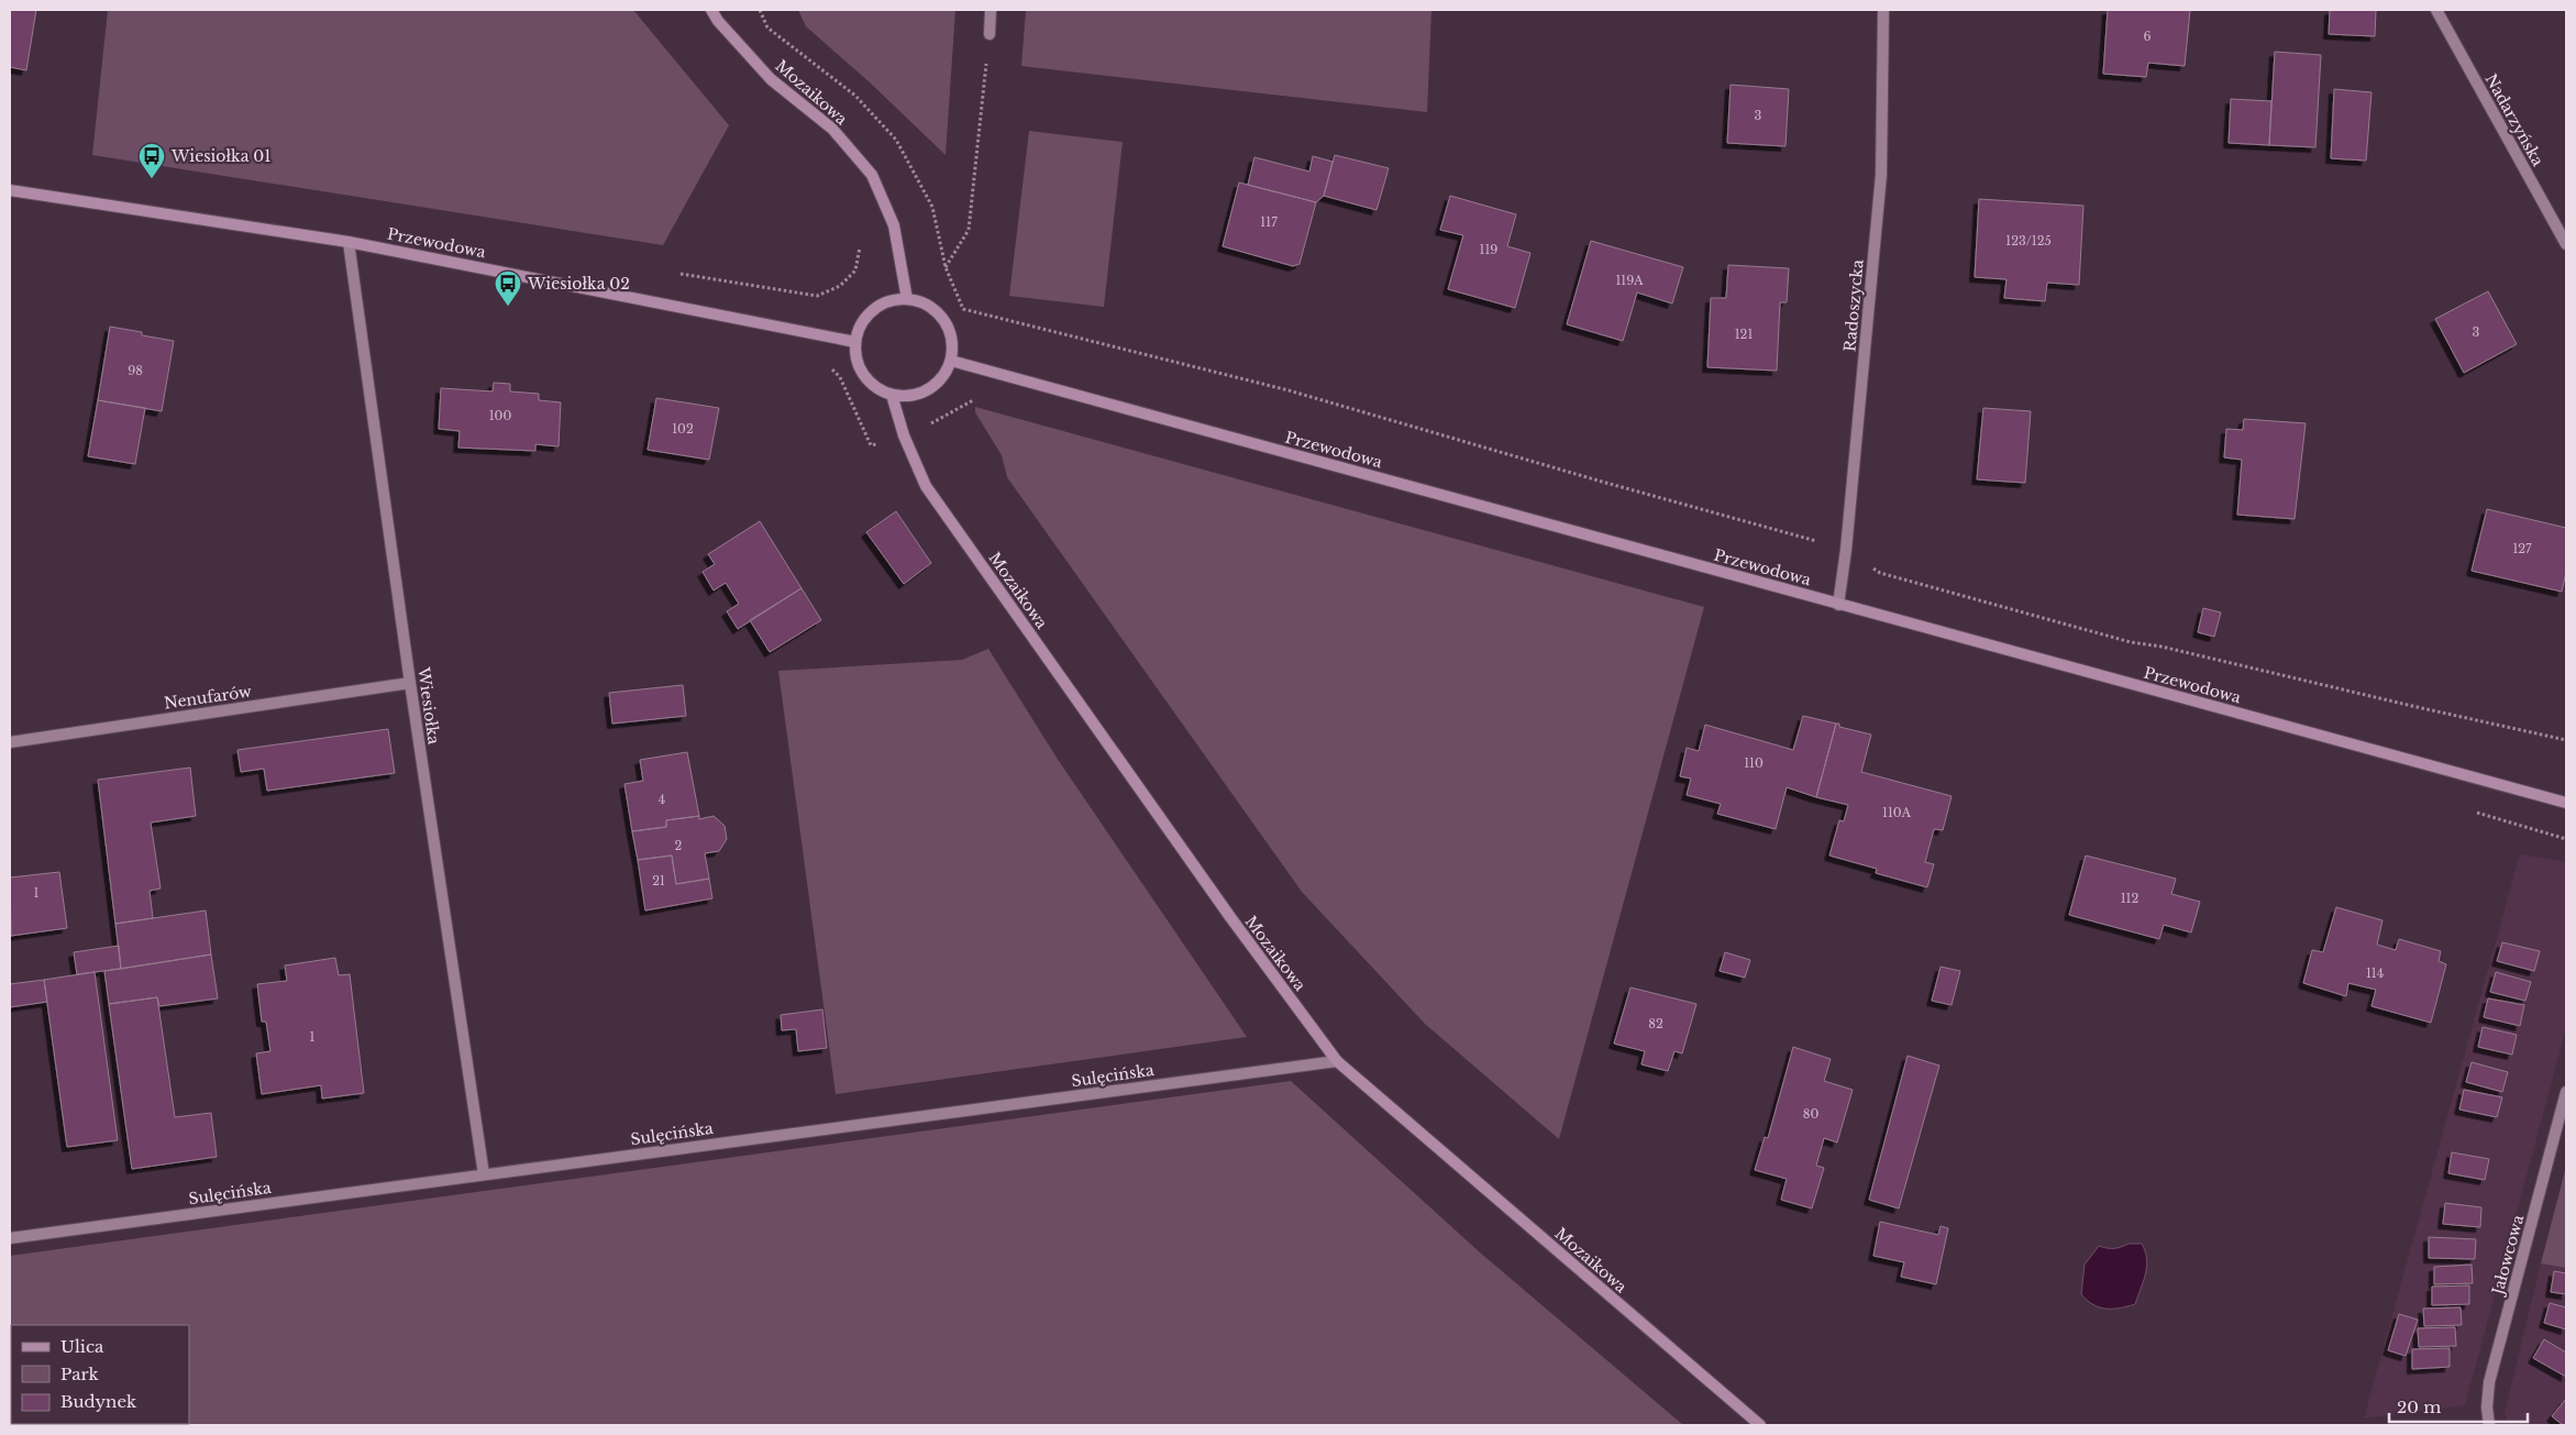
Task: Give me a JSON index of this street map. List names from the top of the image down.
{
  "streets": {
    "street": [
      "Mozaikowa",
      "Nadarzyńska",
      "Przewodowa",
      "Radoszycka",
      "Nenufarów",
      "Wiesiołka",
      "Sulęcińska",
      "Jałowcowa"
    ]
  },
  "crossings": [
    ["Mozaikowa", "Przewodowa"],
    ["Mozaikowa", "Sulęcińska"],
    ["Przewodowa", "Radoszycka"],
    ["Przewodowa", "Wiesiołka"],
    ["Nenufarów", "Wiesiołka"],
    ["Wiesiołka", "Sulęcińska"]
  ],
  "places": {
    "bus stop": ["Wiesiołka 01", "Wiesiołka 02"]
  },
  "house_numbers": [
    "6",
    "3",
    "117",
    "123/125",
    "119",
    "119A",
    "3",
    "121",
    "98",
    "100",
    "102",
    "127",
    "110",
    "4",
    "110A",
    "2",
    "21",
    "1",
    "112",
    "114",
    "82",
    "1",
    "80"
  ],
  "legend": ["Ulica", "Park", "Budynek"],
  "scale_bar": "20 m"
}
